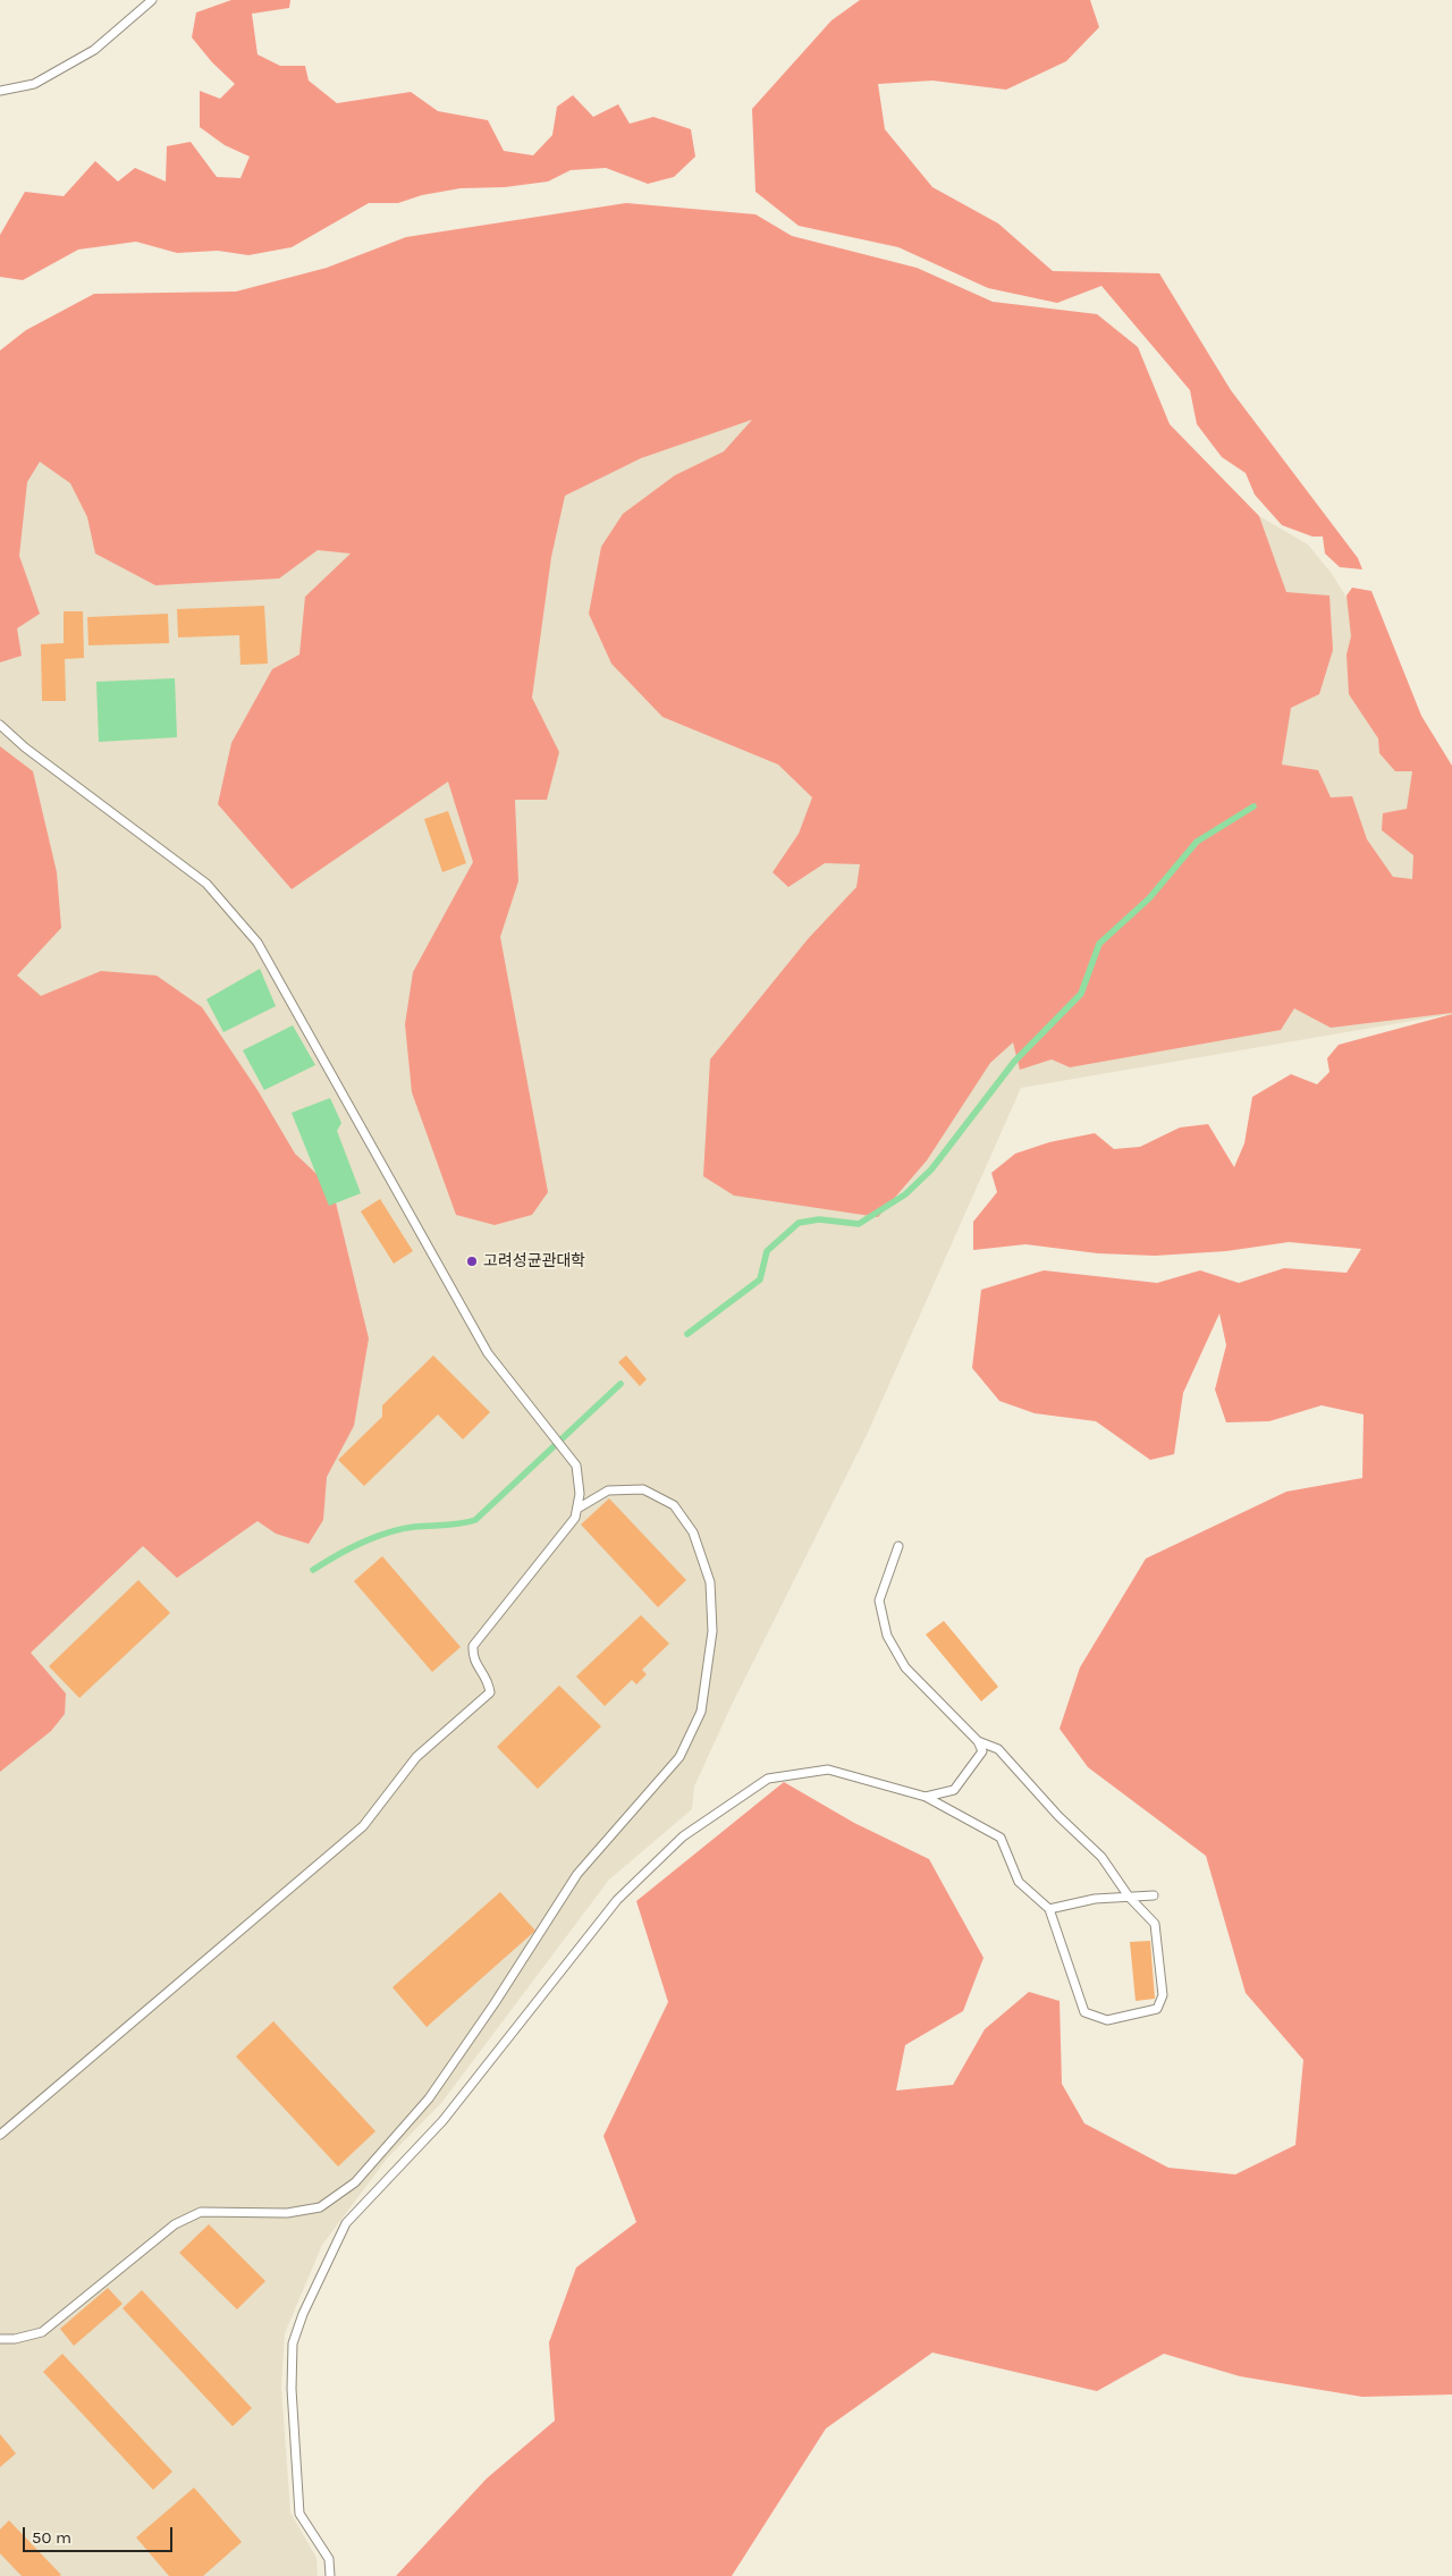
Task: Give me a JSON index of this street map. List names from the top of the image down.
{
  "places": ["고려성균관대학"],
  "scale_bar": "50 m"
}
